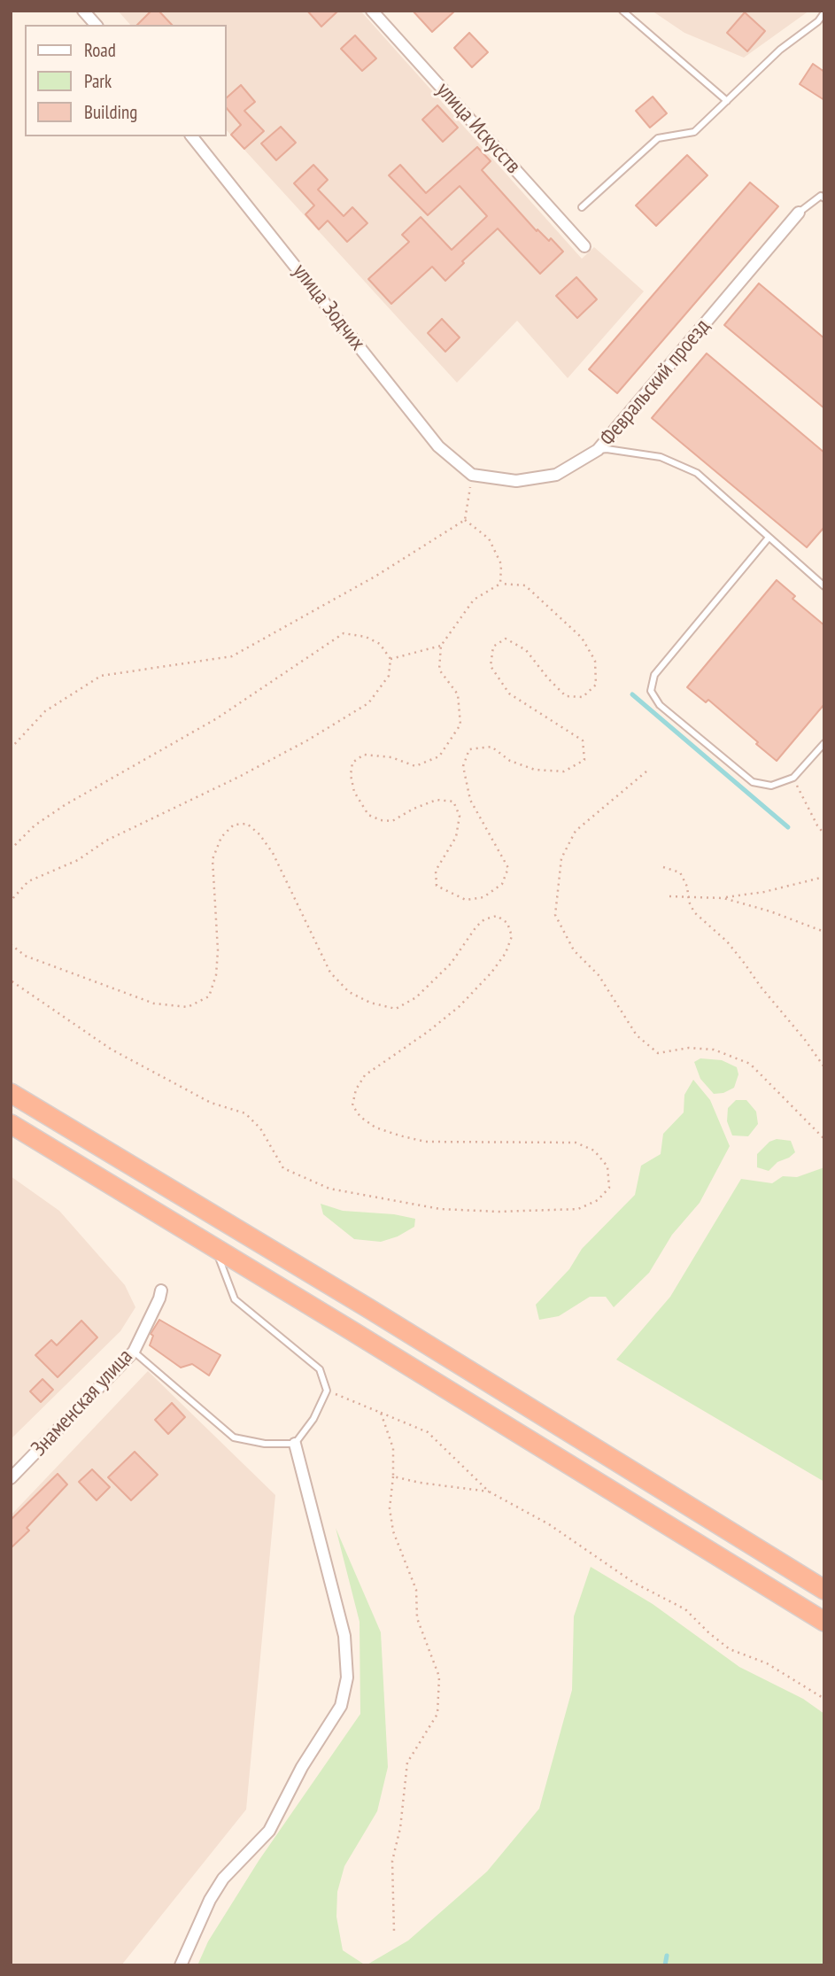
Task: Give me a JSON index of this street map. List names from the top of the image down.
{
  "streets": {
    "street": [
      "улица Искусств",
      "улица Зодчих",
      "Февральский проезд",
      "Знаменская улица"
    ]
  },
  "crossings": [
    ["улица Зодчих", "Февральский проезд"]
  ],
  "legend": ["Road", "Park", "Building"]
}
